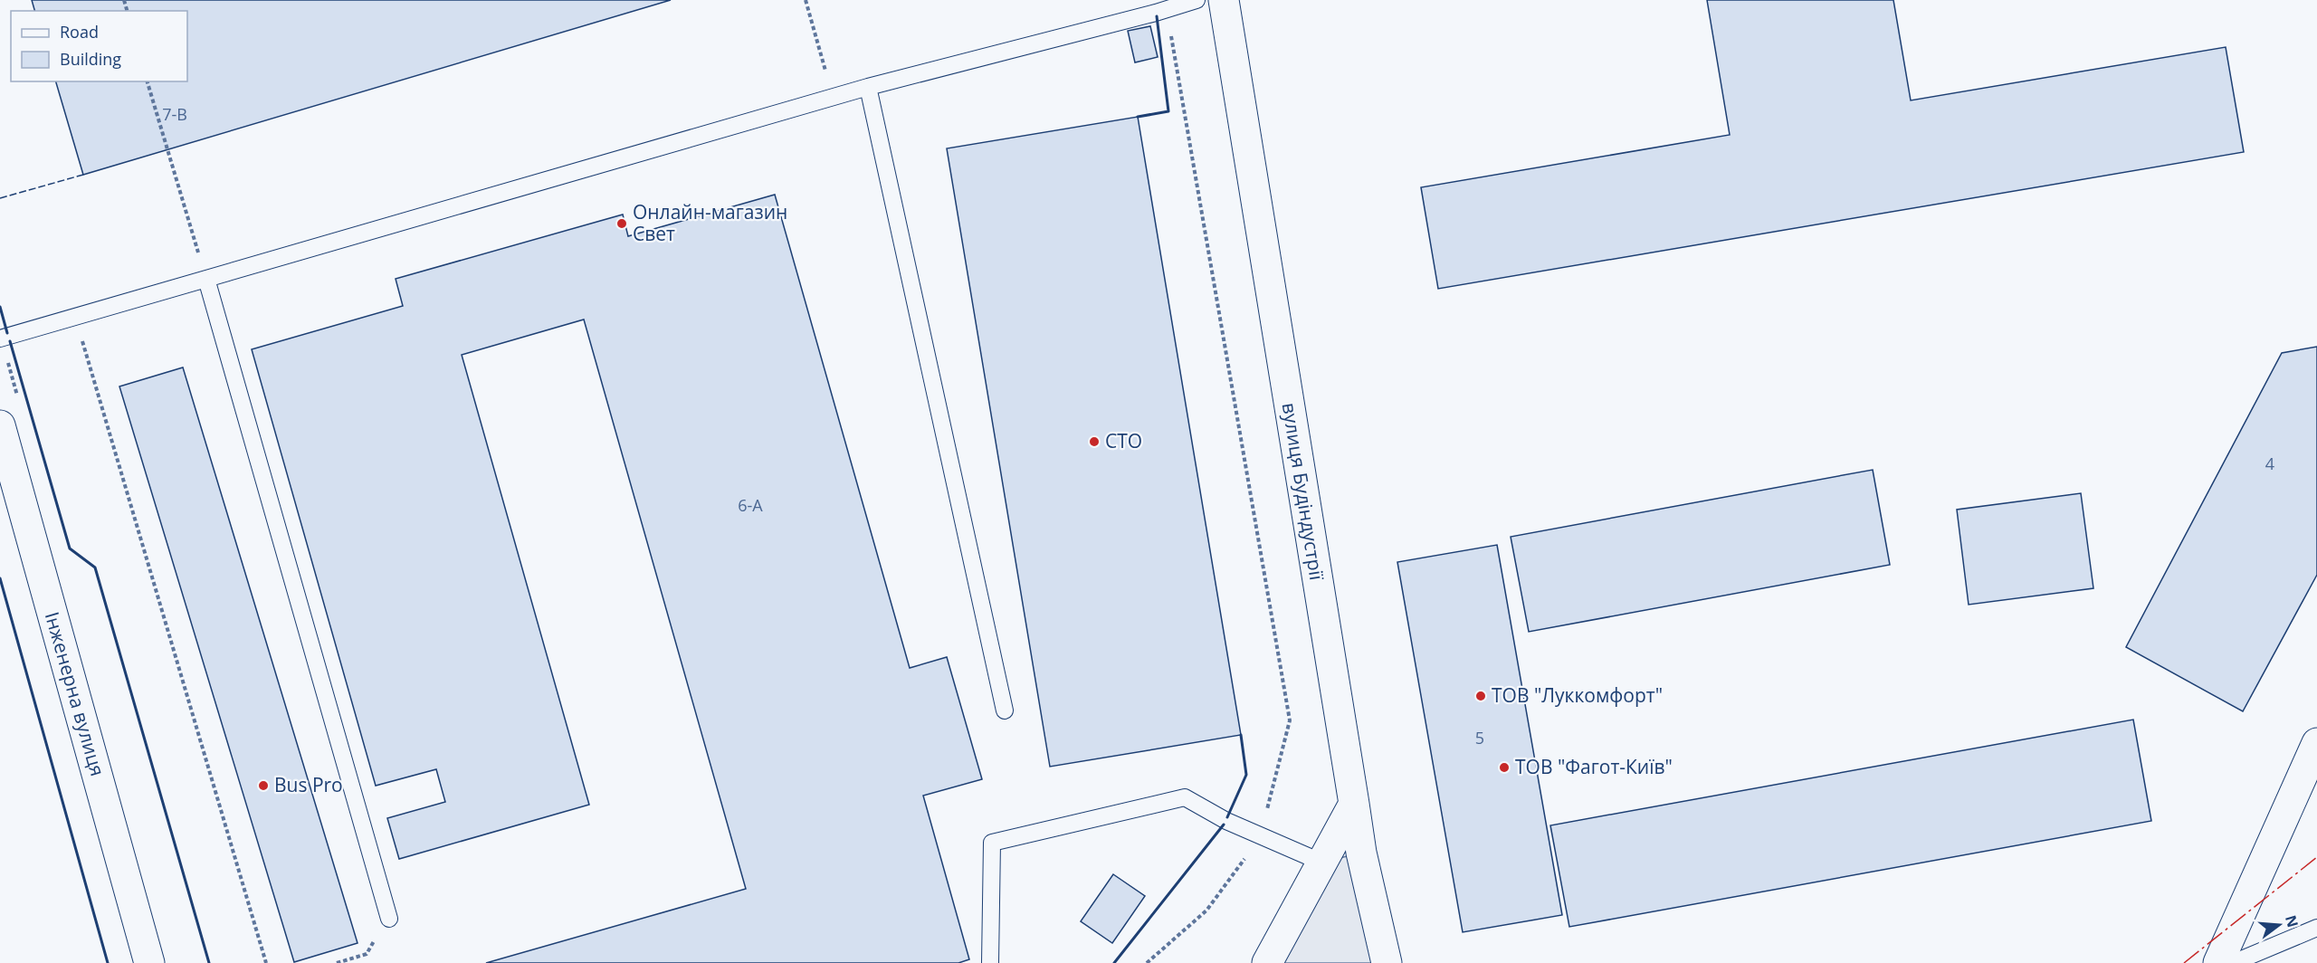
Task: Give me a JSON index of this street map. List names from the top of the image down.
{
  "streets": {
    "street": ["вулиця Будіндустрії", "Інженерна вулиця"]
  },
  "places": [
    "Онлайн-магазин Свет",
    "СТО",
    "ТОВ \"Луккомфорт\"",
    "ТОВ \"Фагот-Київ\"",
    "Bus Pro"
  ],
  "house_numbers": [
    "7-В",
    "4",
    "6-А",
    "5"
  ],
  "legend": ["Road", "Building"],
  "north": "right"
}
